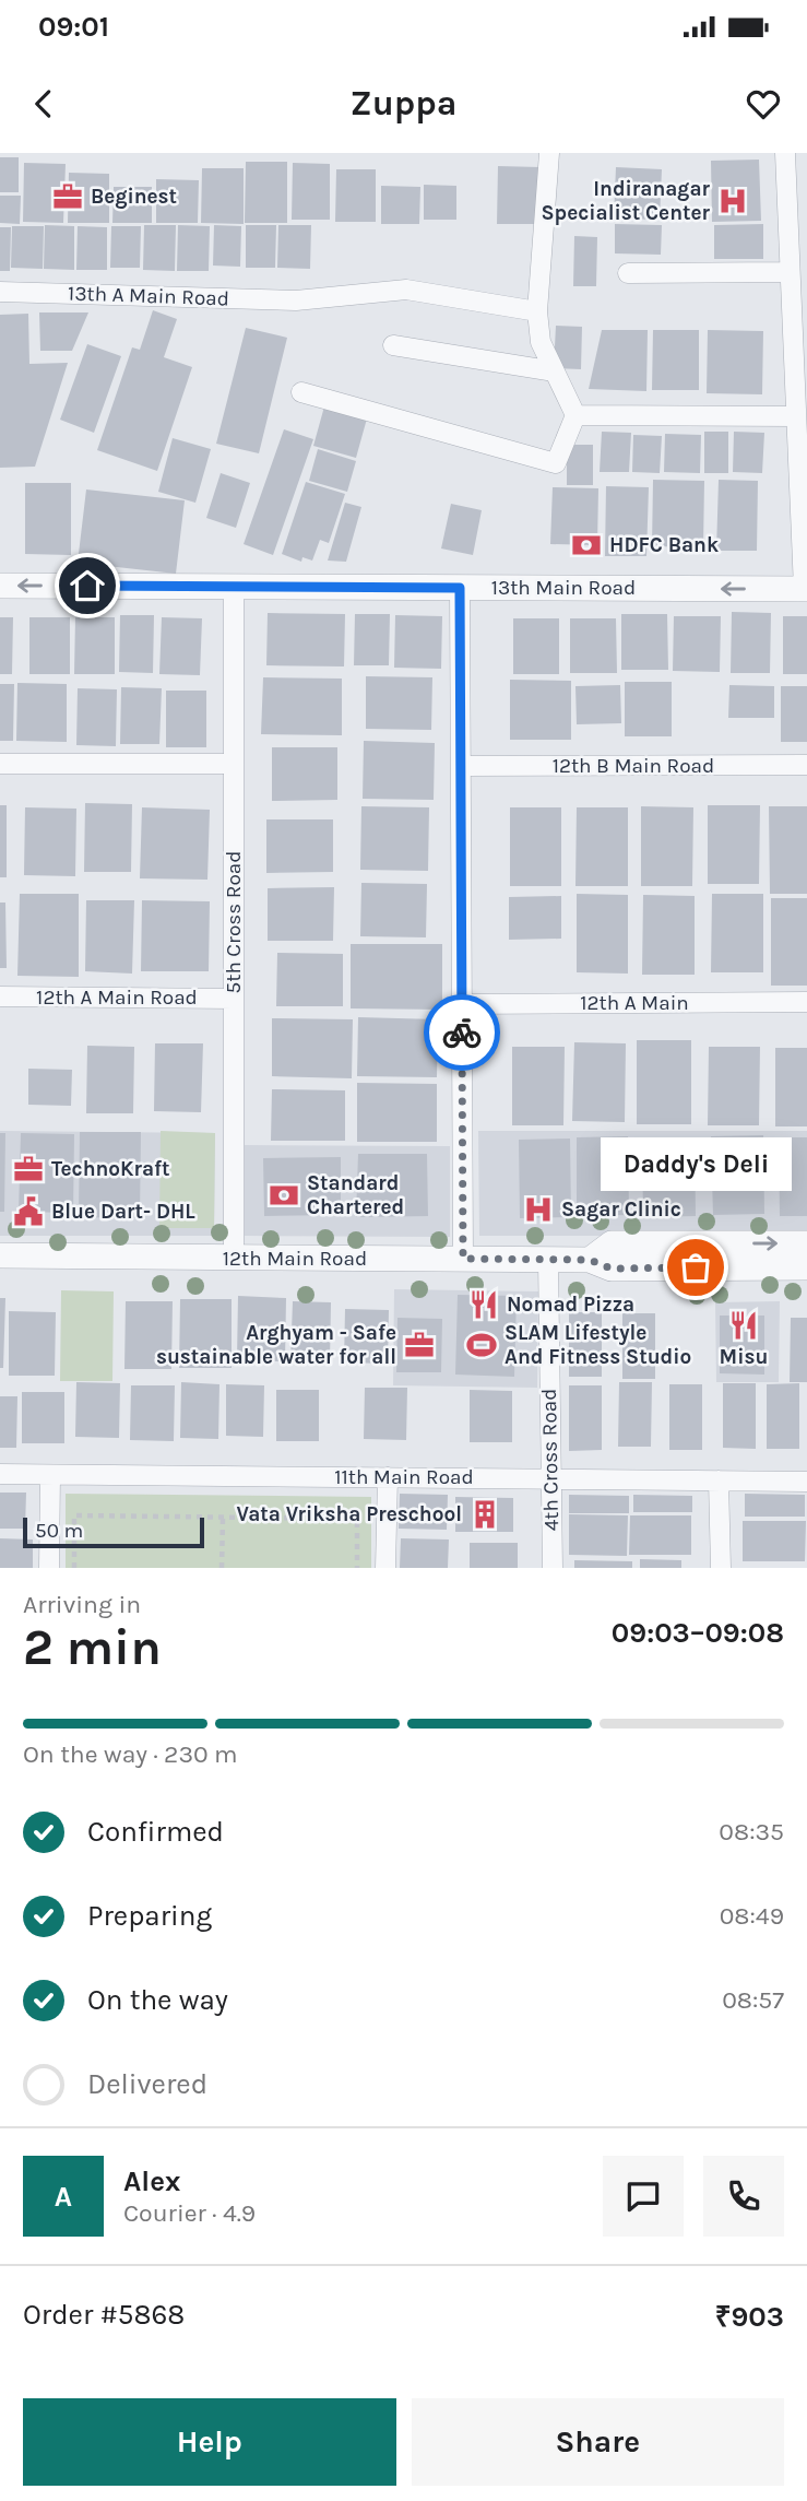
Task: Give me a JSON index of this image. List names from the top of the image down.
{
  "streets": {
    "street": [
      "13th A Main Road",
      "13th Main Road",
      "12th B Main Road",
      "5th Cross Road",
      "12th A Main Road",
      "12th A Main",
      "12th Main Road",
      "4th Cross Road",
      "11th Main Road"
    ]
  },
  "crossings": [
    ["13th Main Road", "5th Cross Road"],
    ["5th Cross Road", "12th A Main Road"],
    ["5th Cross Road", "12th Main Road"],
    ["12th Main Road", "4th Cross Road"],
    ["4th Cross Road", "11th Main Road"]
  ],
  "places": {
    "office": ["Beginest", "TechnoKraft", "Arghyam - Safe sustainable water for all"],
    "hospital": ["Indiranagar Specialist Center", "Sagar Clinic"],
    "bank": ["HDFC Bank", "Standard Chartered"],
    "public building": ["Blue Dart- DHL"],
    "other": ["Daddy's Deli"],
    "restaurant": ["Nomad Pizza", "Misu"],
    "sports": ["SLAM Lifestyle And Fitness Studio"],
    "building": ["Vata Vriksha Preschool"]
  },
  "scale_bar": "50 m",
  "page": {
    "status": "09:01",
    "header": "Zuppa",
    "bubble": "Daddy's Deli",
    "scale": "50 m",
    "heading": ["2 min", "Arriving in", "09:03–09:08"],
    "panel": [
      "Alex",
      "Courier · 4.9",
      "Order #5868",
      "₹903"
    ],
    "bar": "On the way · 230 m",
    "list": [
      ["Confirmed", "08:35"],
      ["Preparing", "08:49"],
      ["On the way", "08:57"],
      "Delivered"
    ],
    "round": "A",
    "buttons": ["Help", "Share"]
  }
}
